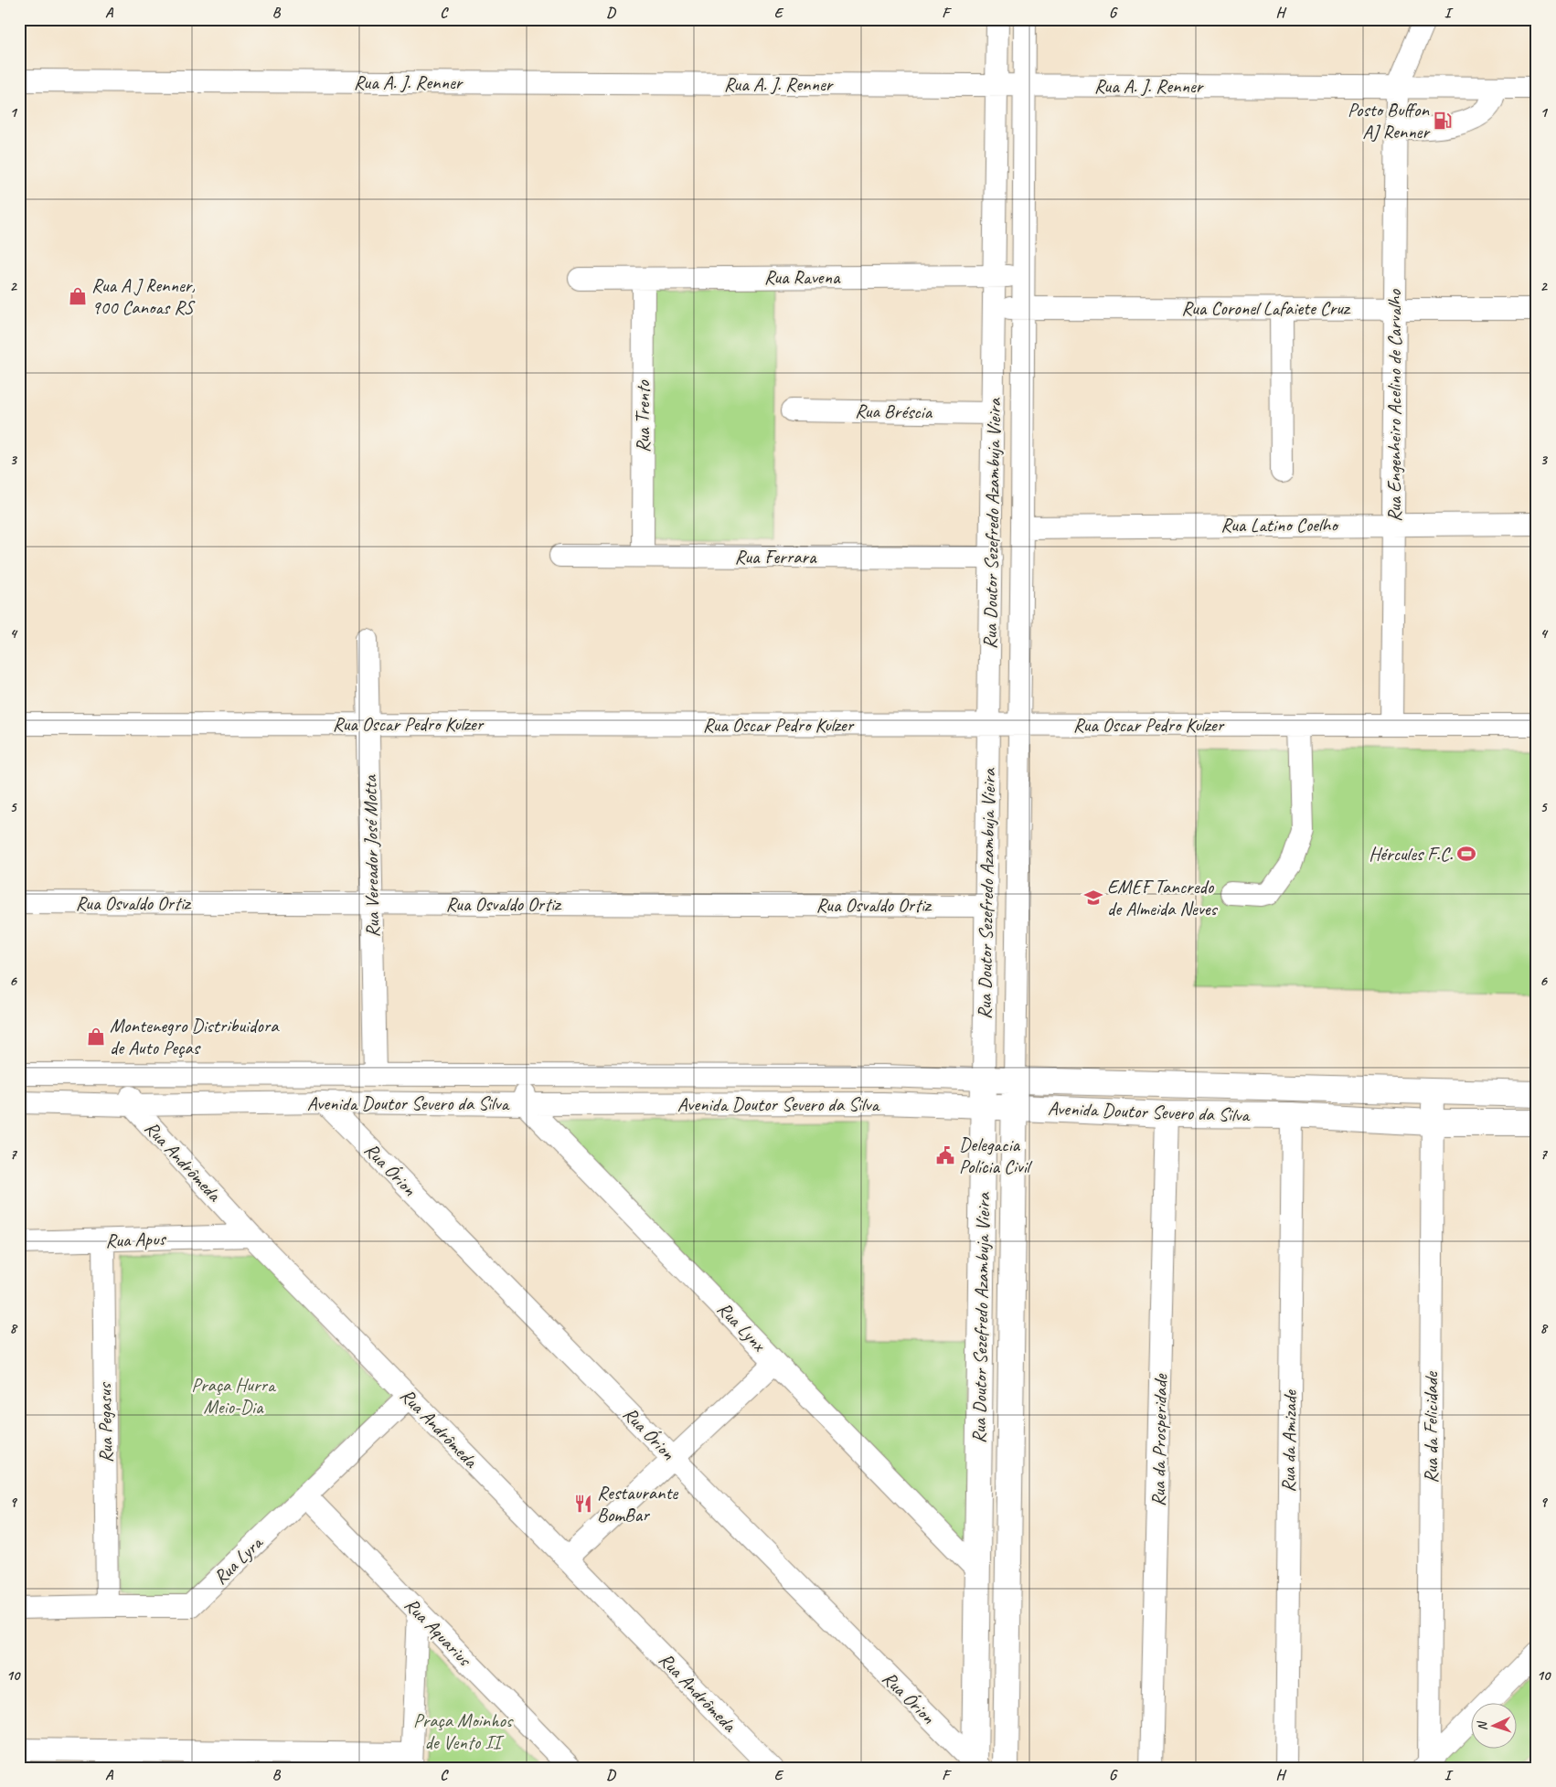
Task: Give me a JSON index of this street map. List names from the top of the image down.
{
  "streets": {
    "main road": ["Rua Doutor Sezefredo Azambuja Vieira", "Avenida Doutor Severo da Silva"],
    "street": [
      "Rua A. J. Renner",
      "Rua Ravena",
      "Rua Coronel Lafaiete Cruz",
      "Rua Engenheiro Acelino de Carvalho",
      "Rua Bréscia",
      "Rua Trento",
      "Rua Latino Coelho",
      "Rua Ferrara",
      "Rua Oscar Pedro Kulzer",
      "Rua Vereador José Motta",
      "Rua Osvaldo Ortiz",
      "Rua Andrômeda",
      "Rua Órion",
      "Rua Apus",
      "Rua Lynx",
      "Rua Pegasus",
      "Rua da Felicidade",
      "Rua da Prosperidade",
      "Rua da Amizade",
      "Rua Lyra",
      "Rua Aquarius"
    ]
  },
  "crossings": [
    ["Rua A. J. Renner", "Rua Engenheiro Acelino de Carvalho"],
    ["Rua A. J. Renner", "Rua Doutor Sezefredo Azambuja Vieira"],
    ["Rua Ravena", "Rua Trento"],
    ["Rua Ravena", "Rua Doutor Sezefredo Azambuja Vieira"],
    ["Rua Coronel Lafaiete Cruz", "Rua Engenheiro Acelino de Carvalho"],
    ["Rua Coronel Lafaiete Cruz", "Rua Doutor Sezefredo Azambuja Vieira"],
    ["Rua Engenheiro Acelino de Carvalho", "Rua Latino Coelho"],
    ["Rua Engenheiro Acelino de Carvalho", "Rua Oscar Pedro Kulzer"],
    ["Rua Bréscia", "Rua Doutor Sezefredo Azambuja Vieira"],
    ["Rua Trento", "Rua Ferrara"],
    ["Rua Doutor Sezefredo Azambuja Vieira", "Rua Latino Coelho"],
    ["Rua Doutor Sezefredo Azambuja Vieira", "Rua Ferrara"],
    ["Rua Doutor Sezefredo Azambuja Vieira", "Rua Oscar Pedro Kulzer"],
    ["Rua Doutor Sezefredo Azambuja Vieira", "Rua Osvaldo Ortiz"],
    ["Rua Doutor Sezefredo Azambuja Vieira", "Avenida Doutor Severo da Silva"],
    ["Rua Doutor Sezefredo Azambuja Vieira", "Rua Órion"],
    ["Rua Doutor Sezefredo Azambuja Vieira", "Rua Lynx"],
    ["Rua Oscar Pedro Kulzer", "Rua Vereador José Motta"],
    ["Rua Vereador José Motta", "Rua Osvaldo Ortiz"],
    ["Rua Vereador José Motta", "Avenida Doutor Severo da Silva"],
    ["Avenida Doutor Severo da Silva", "Rua Andrômeda"],
    ["Avenida Doutor Severo da Silva", "Rua Órion"],
    ["Avenida Doutor Severo da Silva", "Rua Lynx"],
    ["Avenida Doutor Severo da Silva", "Rua da Felicidade"],
    ["Avenida Doutor Severo da Silva", "Rua da Prosperidade"],
    ["Avenida Doutor Severo da Silva", "Rua da Amizade"],
    ["Rua Andrômeda", "Rua Apus"],
    ["Rua Andrômeda", "Rua Lyra"],
    ["Rua Apus", "Rua Pegasus"],
    ["Rua Pegasus", "Rua Lyra"],
    ["Rua Lyra", "Rua Aquarius"]
  ],
  "parks": ["Praça Hurra Meio-Dia", "Praça Moinhos de Vento II"],
  "places": {
    "fuel station": ["Posto Buffon AJ Renner"],
    "shop": ["Rua A J Renner, 900 Canoas RS", "Montenegro Distribuidora de Auto Peças"],
    "sports": ["Hércules F.C."],
    "school or university": ["EMEF Tancredo de Almeida Neves"],
    "public building": ["Delegacia Polícia Civil"],
    "restaurant": ["Restaurante BomBar"]
  },
  "north": "left",
  "grid": {
    "columns": [
      "A",
      "B",
      "C",
      "D",
      "E",
      "F",
      "G",
      "H",
      "I"
    ],
    "rows": [
      "1",
      "2",
      "3",
      "4",
      "5",
      "6",
      "7",
      "8",
      "9",
      "10"
    ]
  }
}
